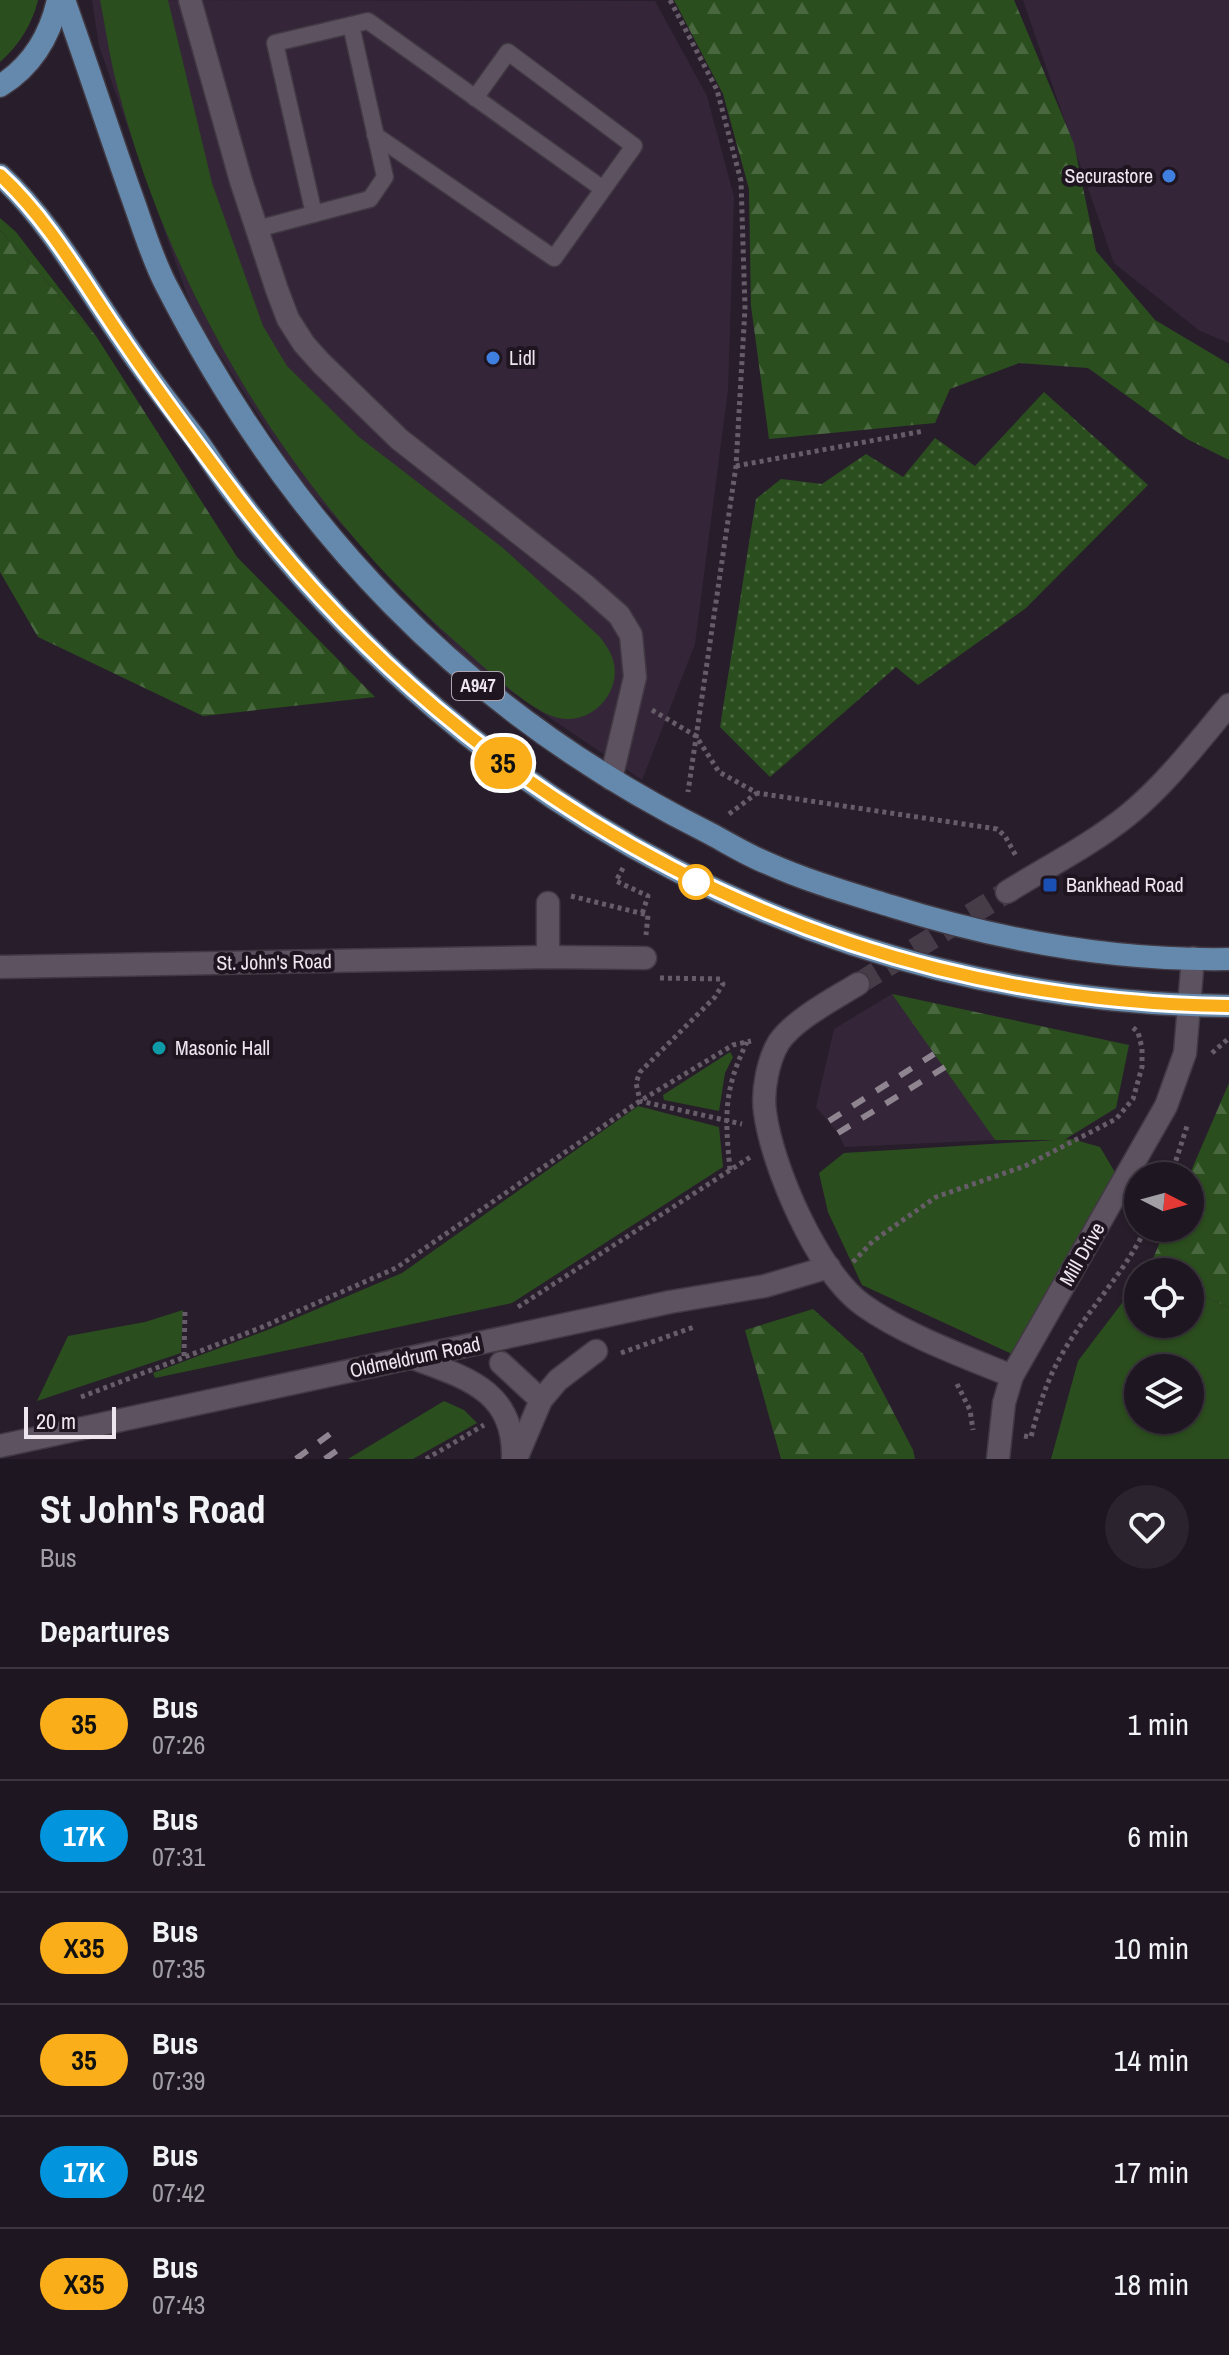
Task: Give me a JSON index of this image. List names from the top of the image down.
{
  "streets": {
    "main road": ["A947"],
    "street": ["St. John's Road", "Mill Drive", "Oldmeldrum Road"]
  },
  "crossings": [
    ["A947", "Mill Drive"]
  ],
  "places": {
    "other": ["Securastore", "Lidl", "Masonic Hall"],
    "transit": ["Bankhead Road"]
  },
  "lines": ["bus line 35"],
  "scale_bar": "20 m",
  "north": "right",
  "page": {
    "on_map": "35",
    "scale": "20 m",
    "heading": [
      ["St John's Road", "Bus"],
      "Departures"
    ],
    "list": [
      {
        "mark": "35",
        "name": "Bus",
        "note": "07:26",
        "value": "1 min"
      },
      {
        "mark": "17K",
        "name": "Bus",
        "note": "07:31",
        "value": "6 min"
      },
      {
        "mark": "X35",
        "name": "Bus",
        "note": "07:35",
        "value": "10 min"
      },
      {
        "mark": "35",
        "name": "Bus",
        "note": "07:39",
        "value": "14 min"
      },
      {
        "mark": "17K",
        "name": "Bus",
        "note": "07:42",
        "value": "17 min"
      },
      {
        "mark": "X35",
        "name": "Bus",
        "note": "07:43",
        "value": "18 min"
      }
    ]
  }
}
